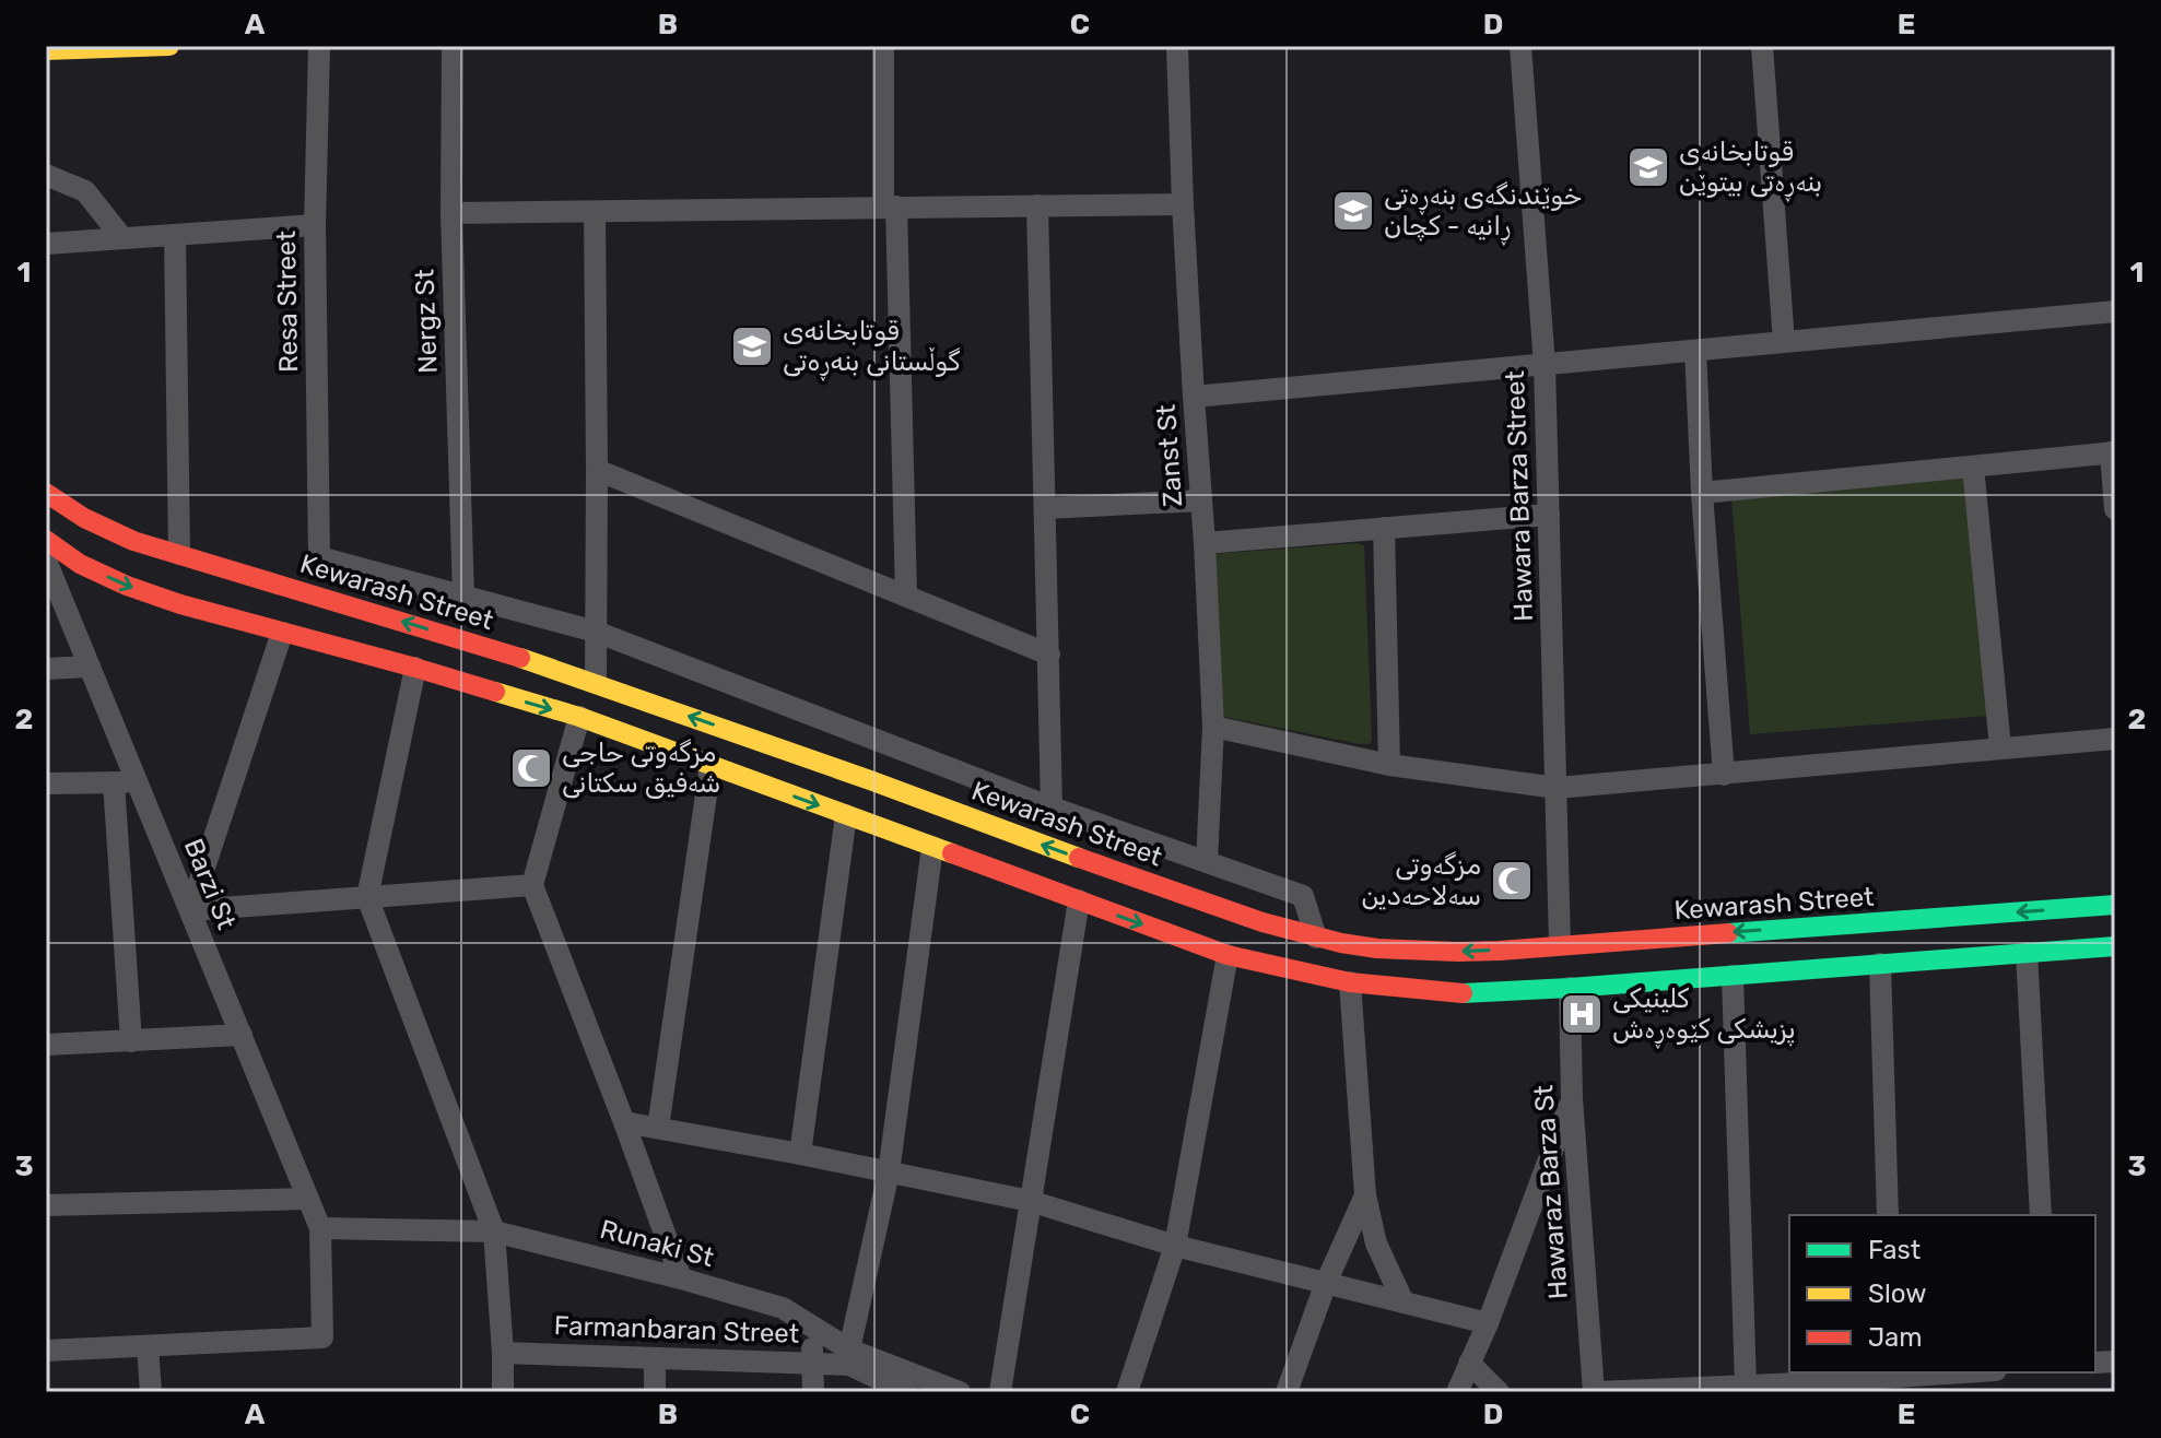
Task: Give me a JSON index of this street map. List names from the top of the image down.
{
  "streets": {
    "main road": ["Kewarash Street"],
    "street": [
      "Resa Street",
      "Nergz St",
      "Zanst St",
      "Hawara Barza Street",
      "Barzi St",
      "Hawaraz Barza St",
      "Runaki St",
      "Farmanbaran Street"
    ]
  },
  "crossings": [
    ["Resa Street", "Nergz St"],
    ["Hawara Barza Street", "Kewarash Street"],
    ["Kewarash Street", "Hawaraz Barza St"],
    ["Barzi St", "Runaki St"],
    ["Runaki St", "Farmanbaran Street"]
  ],
  "places": {
    "school or university": ["قوتابخانەی بنەڕەتی بیتوێن", "خوێندنگەی بنەڕەتی ڕانیە - کچان", "قوتابخانه‌ی گوڵستانی بنه‌ڕه‌تی"],
    "mosque": ["مزگەوتی حاجی شەفیق سکتانی", "مزگەوتی سەلاحەدین"],
    "hospital": ["كلینیكی پزیشكی كێوەڕەش"]
  },
  "legend": ["Fast", "Slow", "Jam"],
  "grid": {
    "columns": [
      "A",
      "B",
      "C",
      "D",
      "E"
    ],
    "rows": ["1", "2", "3"]
  }
}
